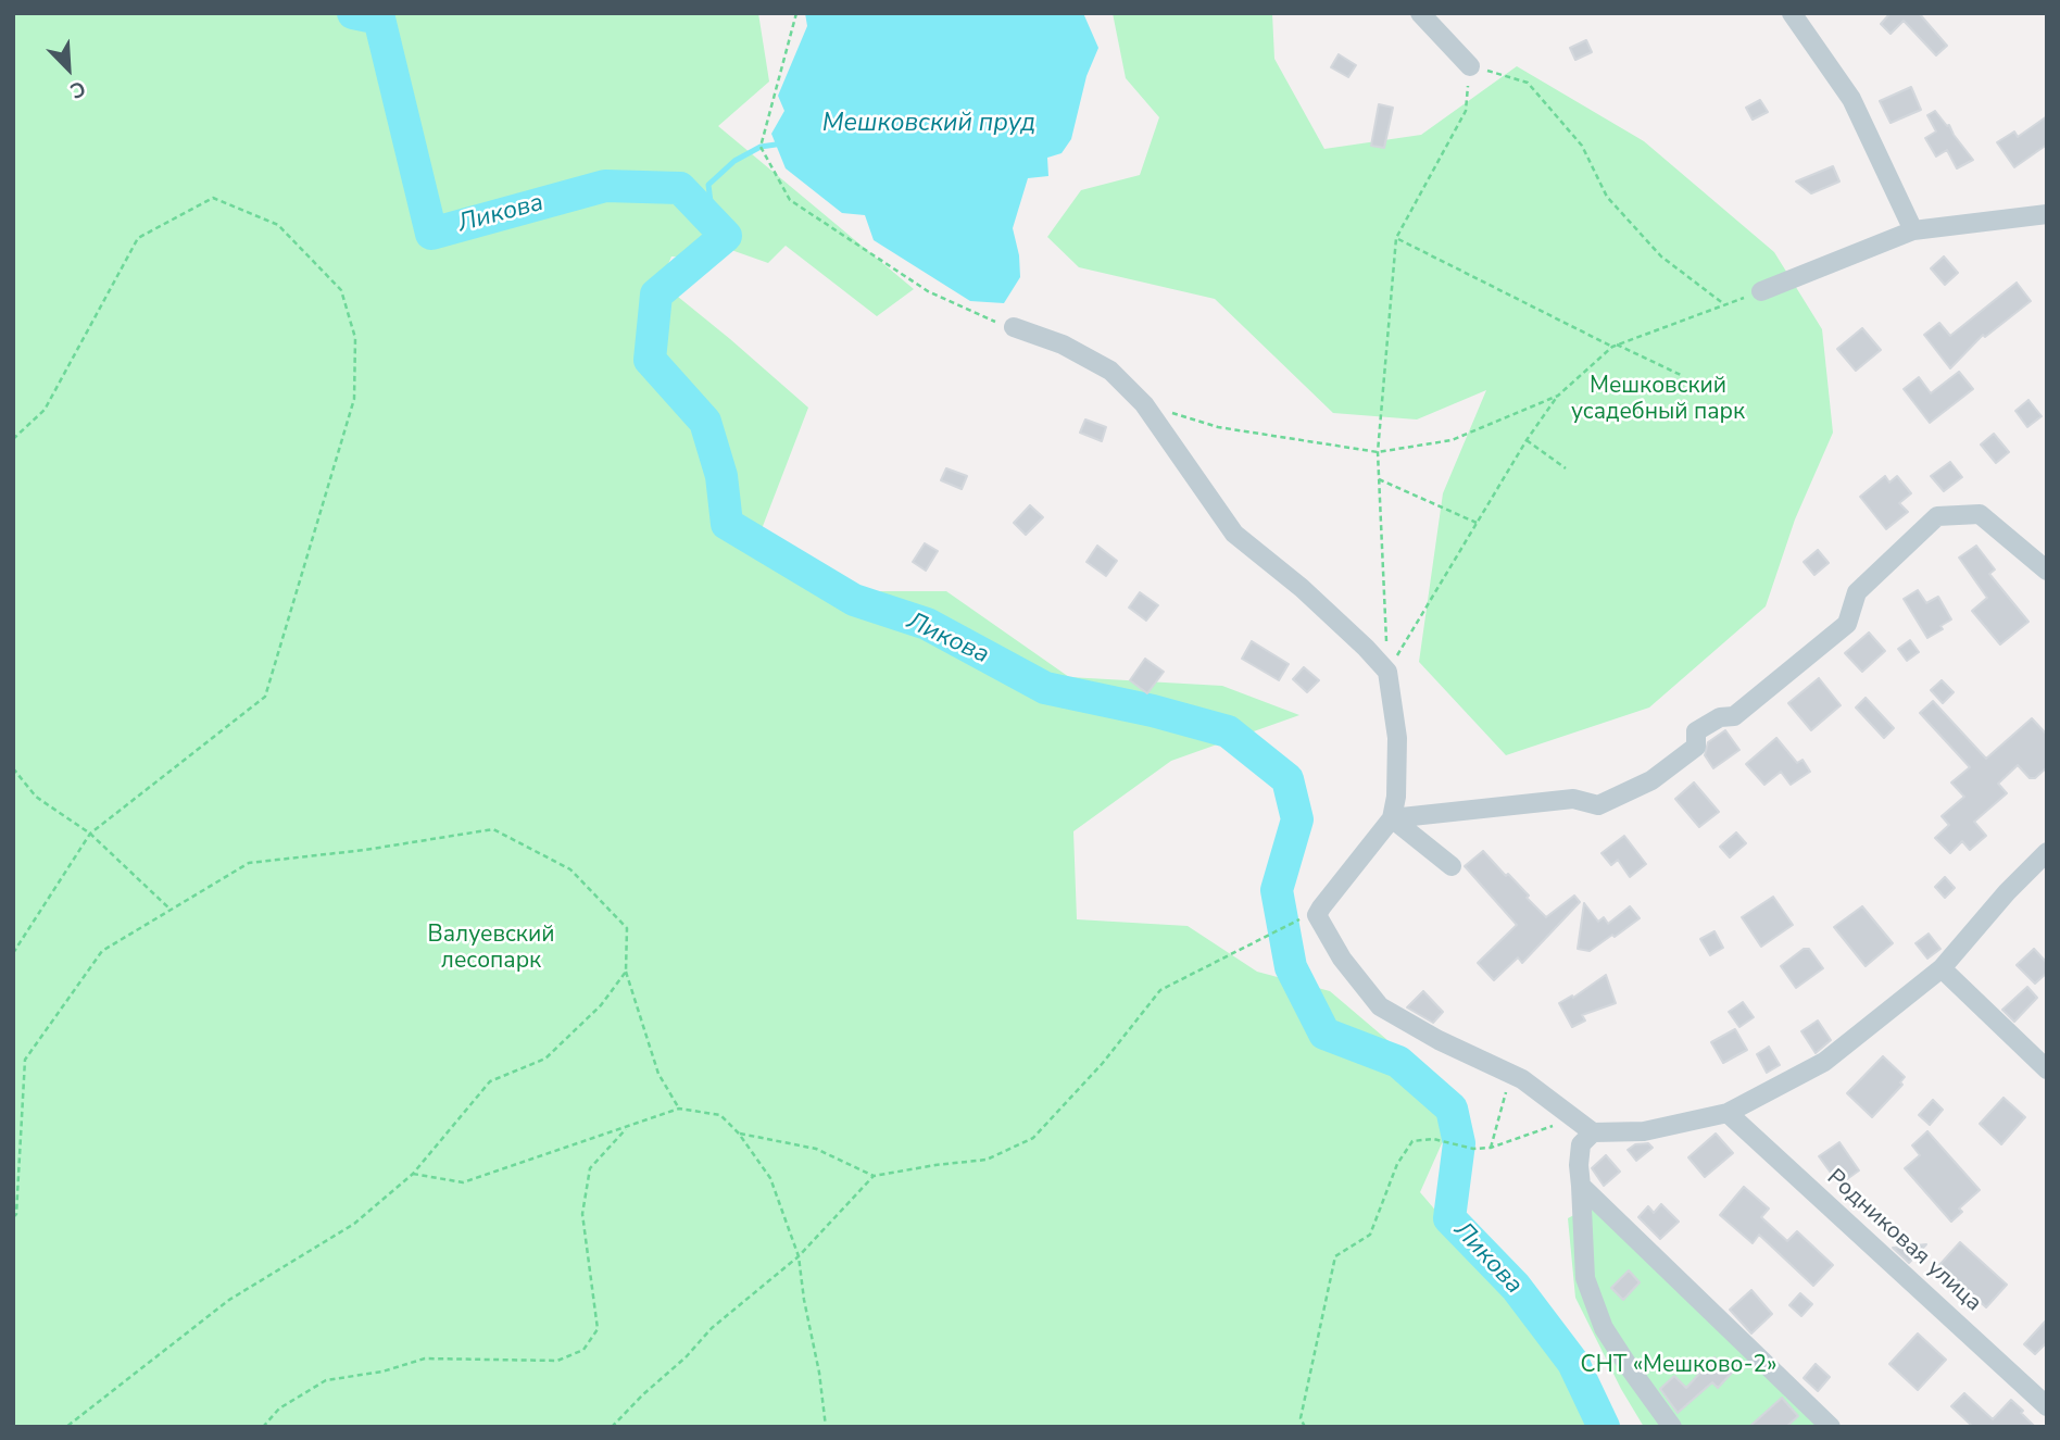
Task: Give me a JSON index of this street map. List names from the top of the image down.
{
  "streets": {
    "street": ["Родниковая улица"]
  },
  "water": ["Мешковский пруд", "Ликова"],
  "parks": ["Мешковский усадебный парк", "Валуевский лесопарк", "СНТ «Мешково-2»"],
  "north": "bottom right"
}
